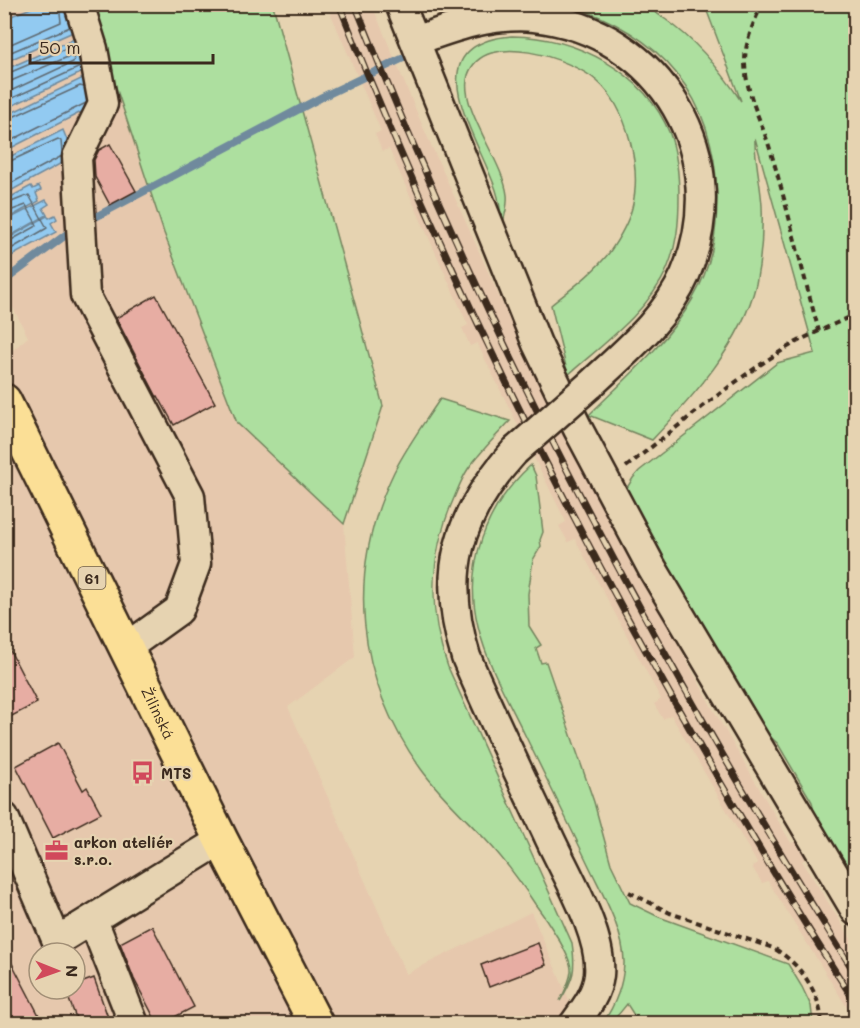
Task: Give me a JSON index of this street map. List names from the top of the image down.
{
  "streets": {
    "main road": ["61", "Žilinská"]
  },
  "places": {
    "bus stop": ["MTS"],
    "office": ["arkon ateliér s.r.o."]
  },
  "scale_bar": "50 m",
  "north": "right"
}
